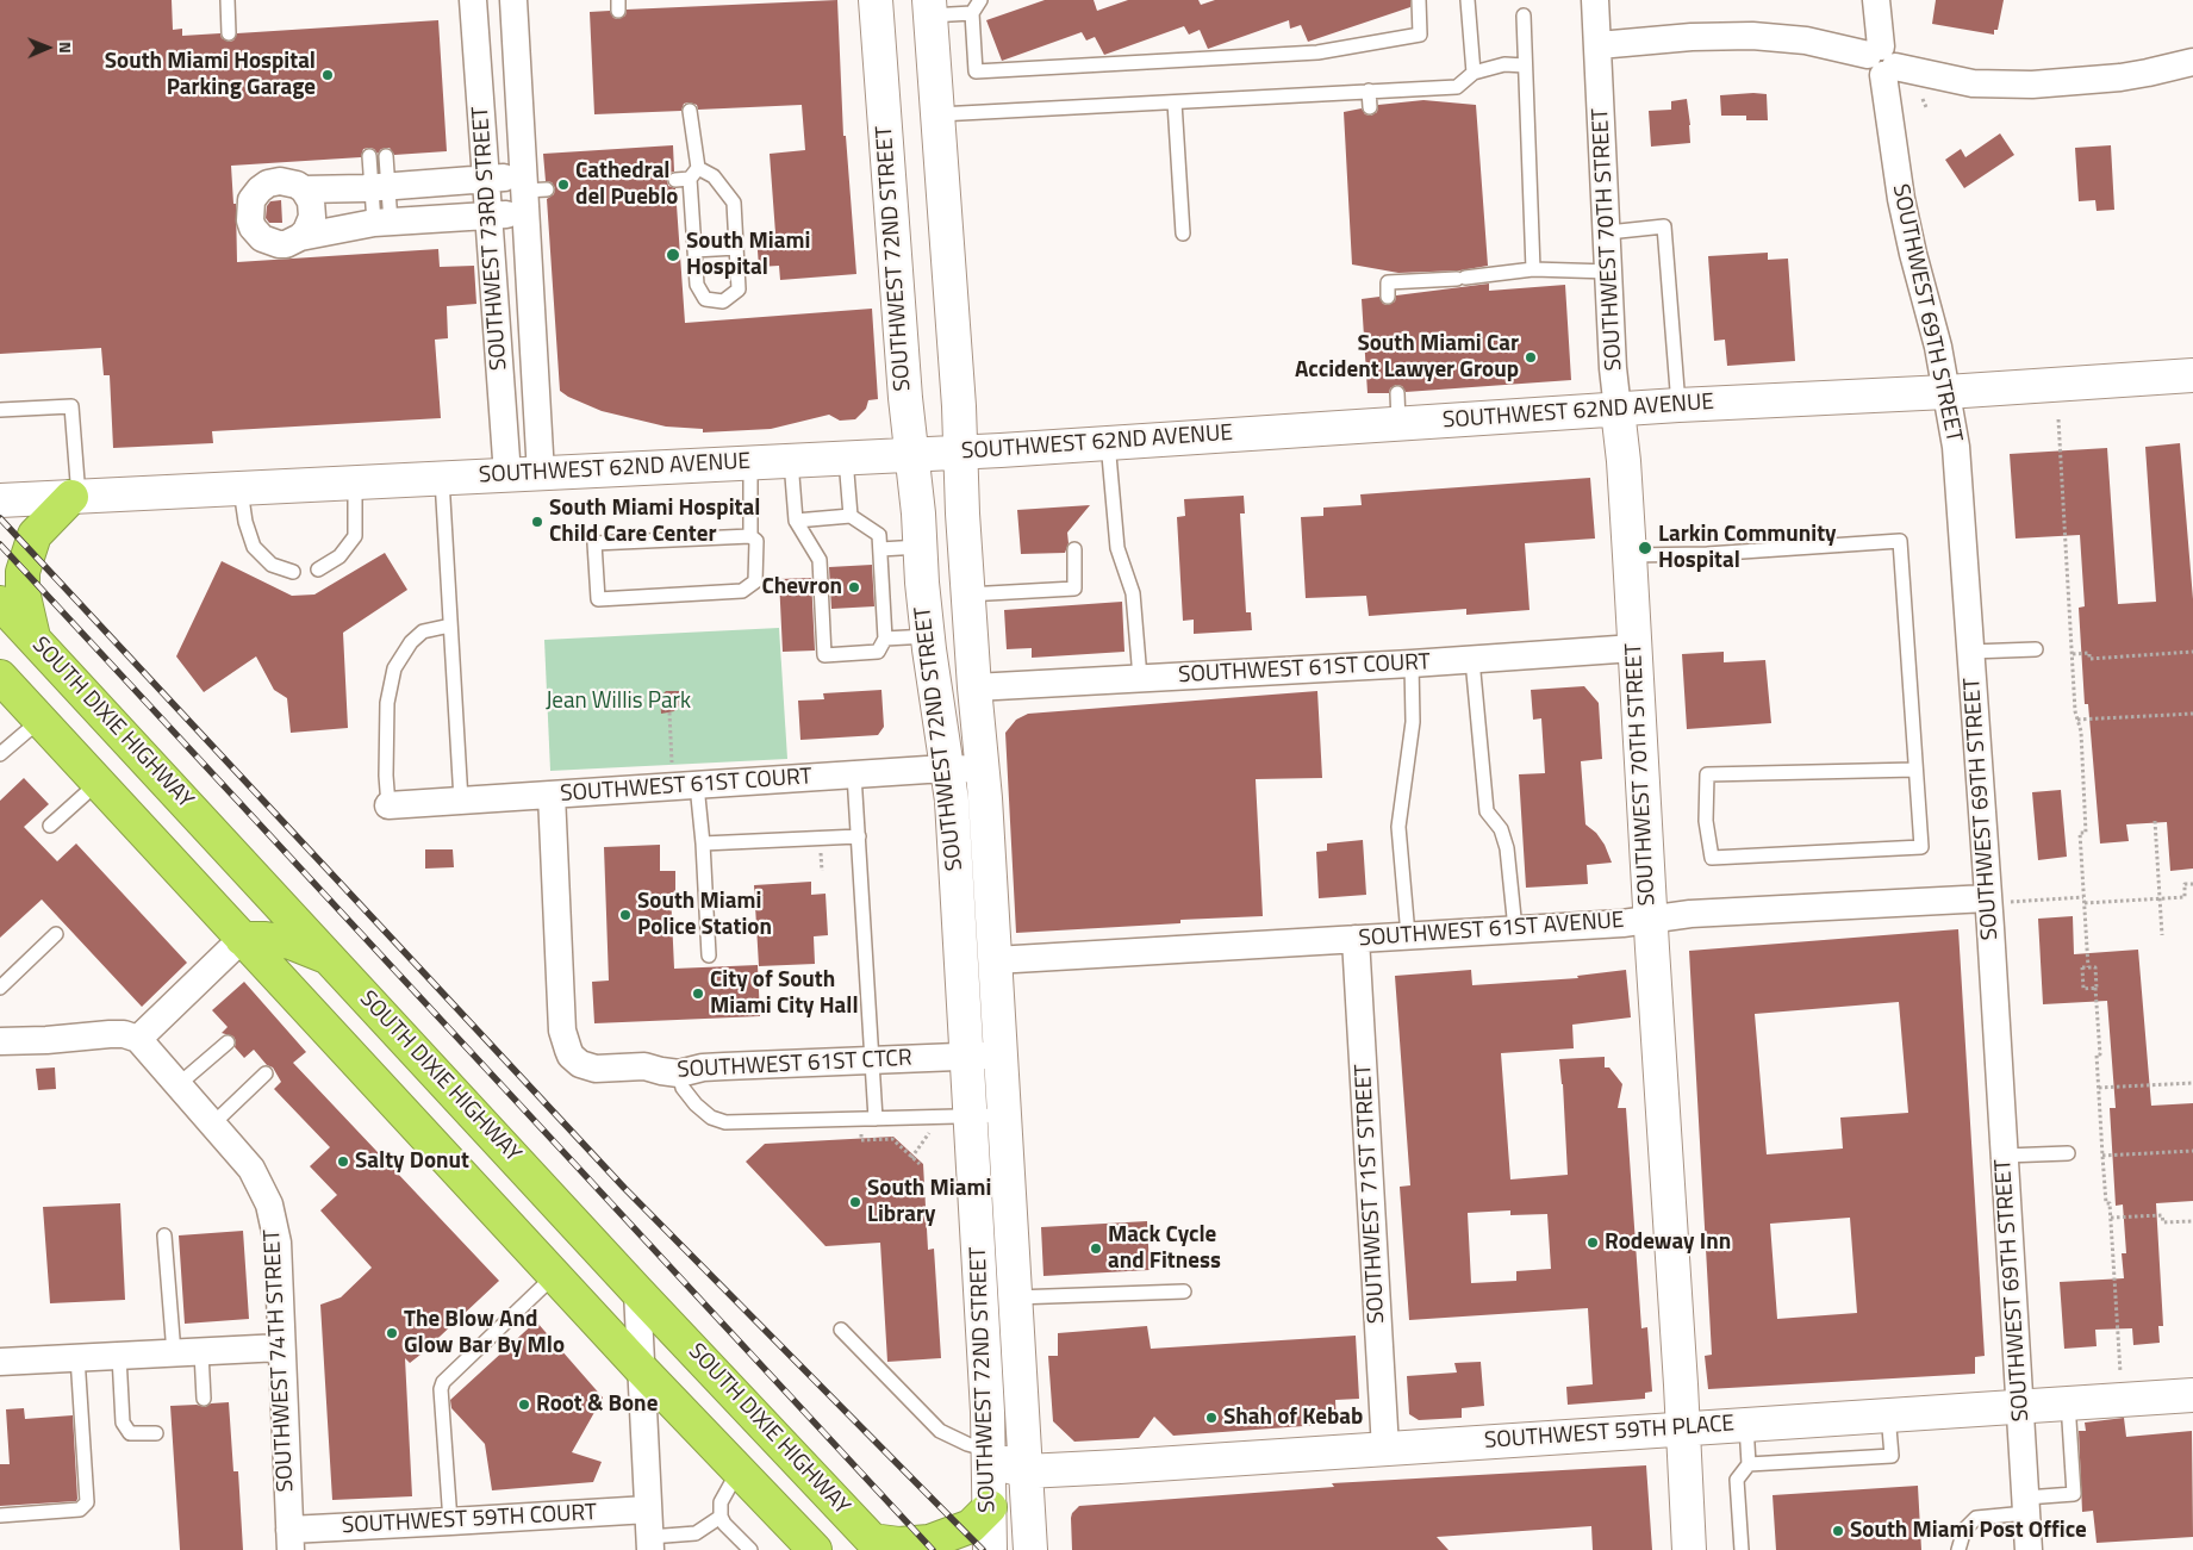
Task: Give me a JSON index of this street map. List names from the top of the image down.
{
  "streets": {
    "highway": ["SOUTH DIXIE HIGHWAY"],
    "street": [
      "SOUTHWEST 73RD STREET",
      "SOUTHWEST 70TH STREET",
      "SOUTHWEST 72ND STREET",
      "SOUTHWEST 69TH STREET",
      "SOUTHWEST 62ND AVENUE",
      "SOUTHWEST 61ST COURT",
      "SOUTHWEST 61ST AVENUE",
      "SOUTHWEST 61ST CTCR",
      "SOUTHWEST 71ST STREET",
      "SOUTHWEST 74TH STREET",
      "SOUTHWEST 59TH PLACE",
      "SOUTHWEST 59TH COURT"
    ]
  },
  "crossings": [
    ["SOUTHWEST 73RD STREET", "SOUTHWEST 62ND AVENUE"],
    ["SOUTHWEST 70TH STREET", "SOUTHWEST 62ND AVENUE"],
    ["SOUTHWEST 70TH STREET", "SOUTHWEST 61ST COURT"],
    ["SOUTHWEST 70TH STREET", "SOUTHWEST 61ST AVENUE"],
    ["SOUTHWEST 70TH STREET", "SOUTHWEST 59TH PLACE"],
    ["SOUTHWEST 72ND STREET", "SOUTHWEST 62ND AVENUE"],
    ["SOUTHWEST 72ND STREET", "SOUTHWEST 61ST COURT"],
    ["SOUTHWEST 72ND STREET", "SOUTHWEST 61ST AVENUE"],
    ["SOUTHWEST 72ND STREET", "SOUTHWEST 61ST CTCR"],
    ["SOUTHWEST 72ND STREET", "SOUTHWEST 59TH PLACE"],
    ["SOUTHWEST 69TH STREET", "SOUTHWEST 62ND AVENUE"],
    ["SOUTHWEST 69TH STREET", "SOUTHWEST 61ST AVENUE"],
    ["SOUTHWEST 69TH STREET", "SOUTHWEST 59TH PLACE"],
    ["SOUTHWEST 61ST COURT", "SOUTHWEST 61ST CTCR"],
    ["SOUTHWEST 61ST AVENUE", "SOUTHWEST 71ST STREET"],
    ["SOUTHWEST 71ST STREET", "SOUTHWEST 59TH PLACE"],
    ["SOUTHWEST 74TH STREET", "SOUTHWEST 59TH COURT"]
  ],
  "parks": ["Jean Willis Park"],
  "places": [
    "South Miami Hospital Parking Garage",
    "Cathedral del Pueblo",
    "South Miami Hospital",
    "South Miami Car Accident Lawyer Group",
    "South Miami Hospital Child Care Center",
    "Larkin Community Hospital",
    "Chevron",
    "South Miami Police Station",
    "City of South Miami City Hall",
    "Salty Donut",
    "South Miami Library",
    "Rodeway Inn",
    "Mack Cycle and Fitness",
    "The Blow And Glow Bar By Mlo",
    "Root & Bone",
    "Shah of Kebab",
    "South Miami Post Office"
  ],
  "north": "right"
}
